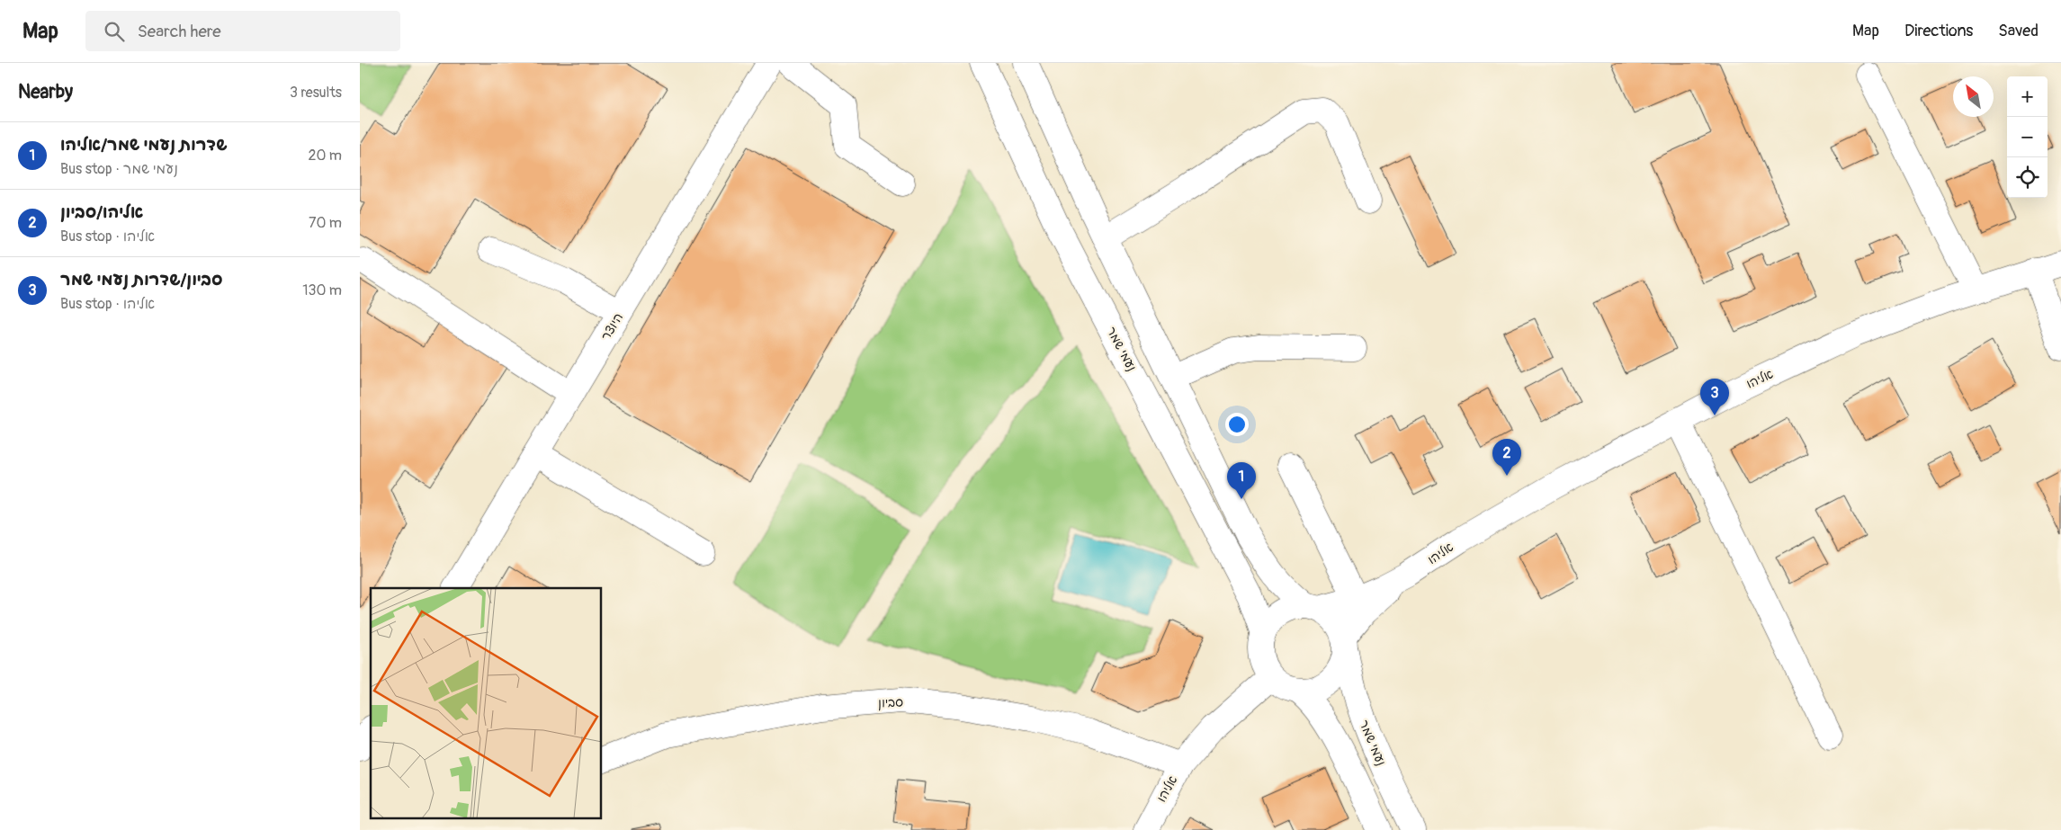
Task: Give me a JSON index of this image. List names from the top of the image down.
{
  "streets": {
    "street": [
      "היוצר",
      "נעמי שמר",
      "אליהו",
      "סביון"
    ]
  },
  "crossings": [
    ["נעמי שמר", "אליהו"],
    ["אליהו", "סביון"]
  ],
  "north": "top left",
  "page": {
    "header": "Map",
    "search": "Search here",
    "nav": ["Map", "Directions", "Saved"],
    "heading": ["Nearby", "3 results"],
    "map_buttons": ["+", "−"],
    "list": [
      {
        "mark": "1",
        "name": "שדרות נעמי שמר/אליהו",
        "note": "Bus stop · נעמי שמר",
        "value": "20 m"
      },
      {
        "mark": "2",
        "name": "אליהו/סביון",
        "note": "Bus stop · אליהו",
        "value": "70 m"
      },
      {
        "mark": "3",
        "name": "סביון/שדרות נעמי שמר",
        "note": "Bus stop · אליהו",
        "value": "130 m"
      }
    ],
    "pins": ["3", "2", "1"]
  }
}
